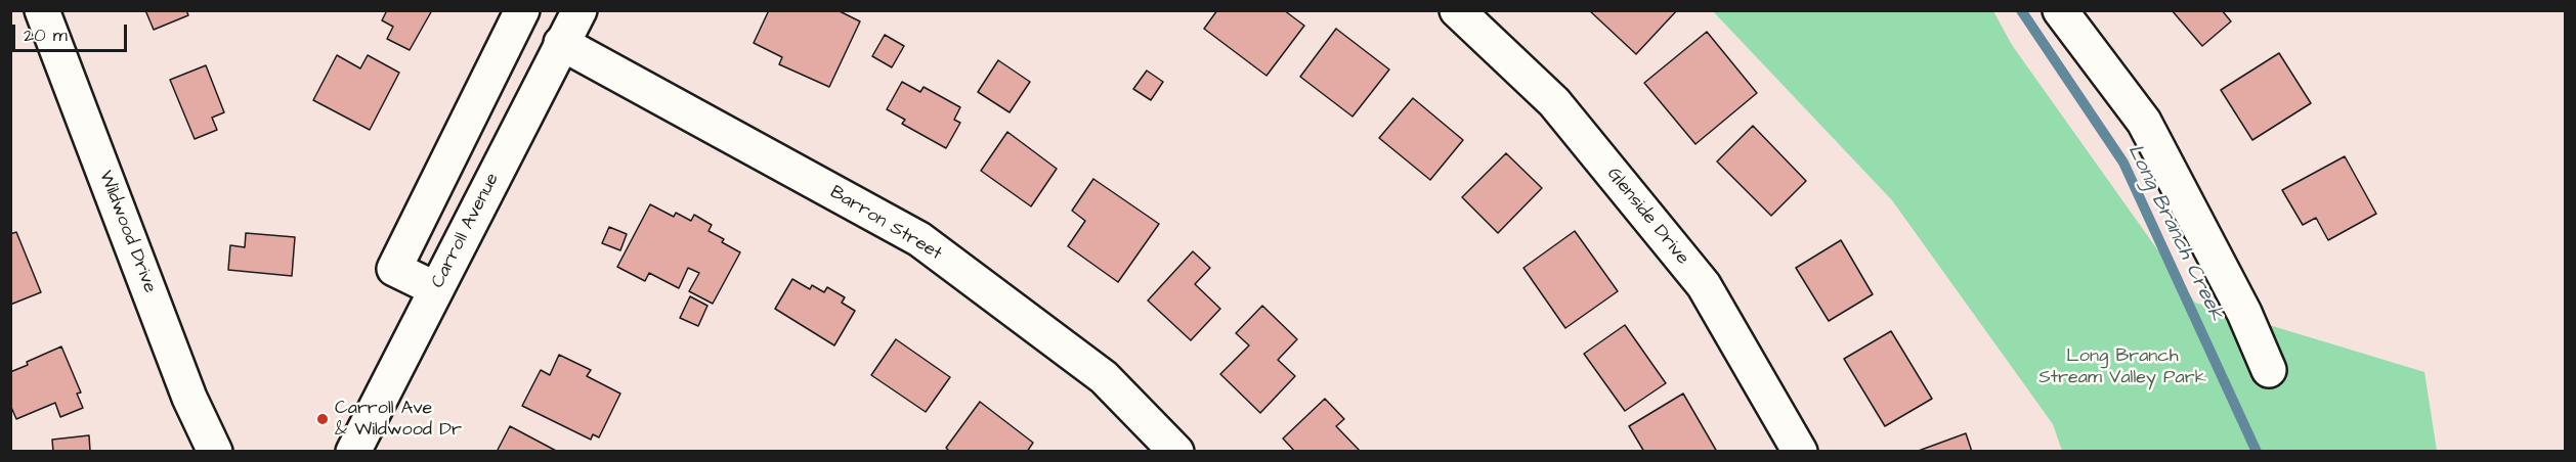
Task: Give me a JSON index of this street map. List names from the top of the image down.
{
  "streets": {
    "street": [
      "Glenside Drive",
      "Barron Street",
      "Carroll Avenue",
      "Wildwood Drive"
    ]
  },
  "crossings": [
    ["Barron Street", "Carroll Avenue"]
  ],
  "water": ["Long Branch Creek"],
  "parks": ["Long Branch Stream Valley Park"],
  "places": ["Carroll Ave & Wildwood Dr"],
  "scale_bar": "20 m"
}
